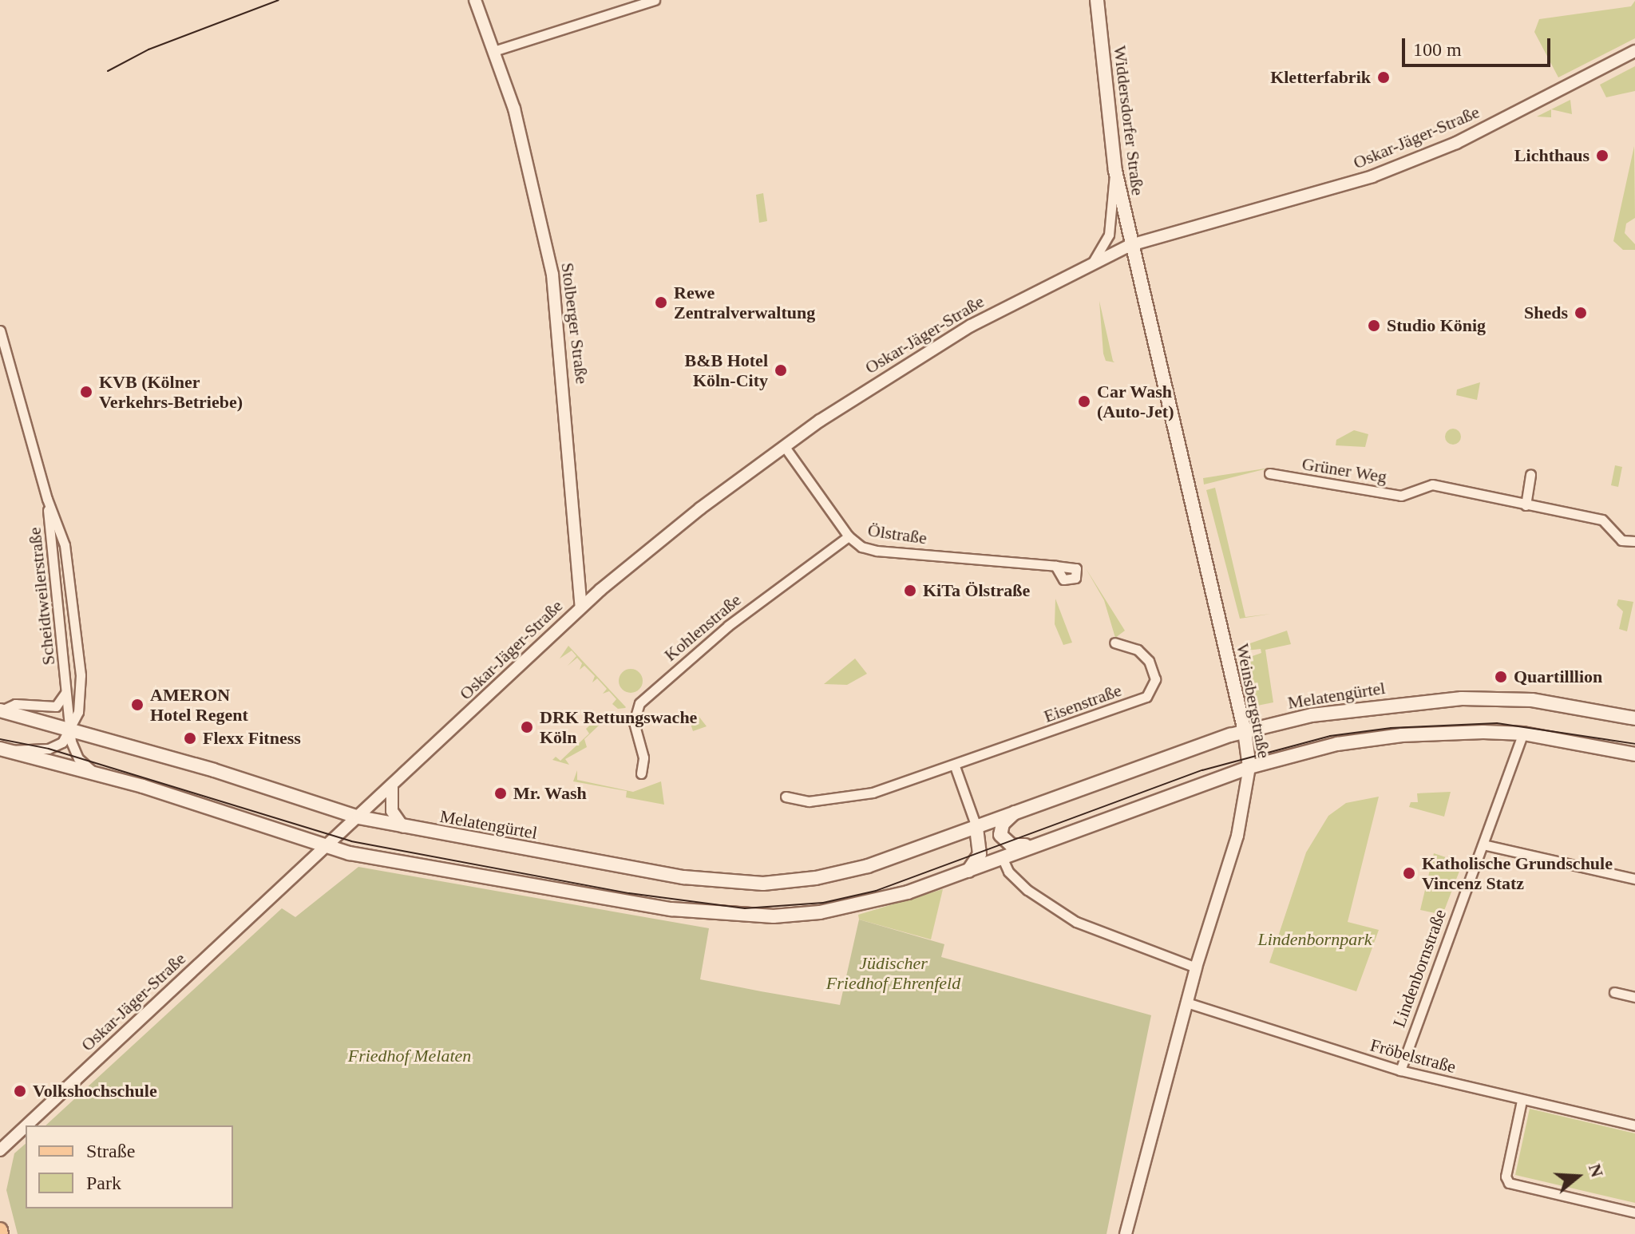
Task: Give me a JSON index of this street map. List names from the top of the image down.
{
  "streets": {
    "main road": ["Widdersdorfer Straße", "Melatengürtel", "Weinsbergstraße"],
    "street": [
      "Oskar-Jäger-Straße",
      "Stolberger Straße",
      "Grüner Weg",
      "Ölstraße",
      "Scheidtweilerstraße",
      "Kohlenstraße",
      "Eisenstraße",
      "Lindenbornstraße",
      "Fröbelstraße"
    ]
  },
  "crossings": [
    ["Widdersdorfer Straße", "Oskar-Jäger-Straße"],
    ["Widdersdorfer Straße", "Weinsbergstraße"],
    ["Oskar-Jäger-Straße", "Stolberger Straße"],
    ["Oskar-Jäger-Straße", "Ölstraße"],
    ["Oskar-Jäger-Straße", "Melatengürtel"],
    ["Oskar-Jäger-Straße", "Weinsbergstraße"],
    ["Ölstraße", "Kohlenstraße"],
    ["Scheidtweilerstraße", "Melatengürtel"],
    ["Melatengürtel", "Weinsbergstraße"],
    ["Weinsbergstraße", "Fröbelstraße"],
    ["Lindenbornstraße", "Fröbelstraße"]
  ],
  "parks": ["Lindenbornpark", "Jüdischer Friedhof Ehrenfeld", "Friedhof Melaten"],
  "places": [
    "Kletterfabrik",
    "Lichthaus",
    "Rewe Zentralverwaltung",
    "Sheds",
    "Studio König",
    "B&B Hotel Köln-City",
    "KVB (Kölner Verkehrs-Betriebe)",
    "Car Wash (Auto-Jet)",
    "KiTa Ölstraße",
    "Quartilllion",
    "AMERON Hotel Regent",
    "DRK Rettungswache Köln",
    "Flexx Fitness",
    "Mr. Wash",
    "Katholische Grundschule Vincenz Statz",
    "Volkshochschule"
  ],
  "legend": ["Straße", "Park"],
  "scale_bar": "100 m",
  "north": "right"
}
